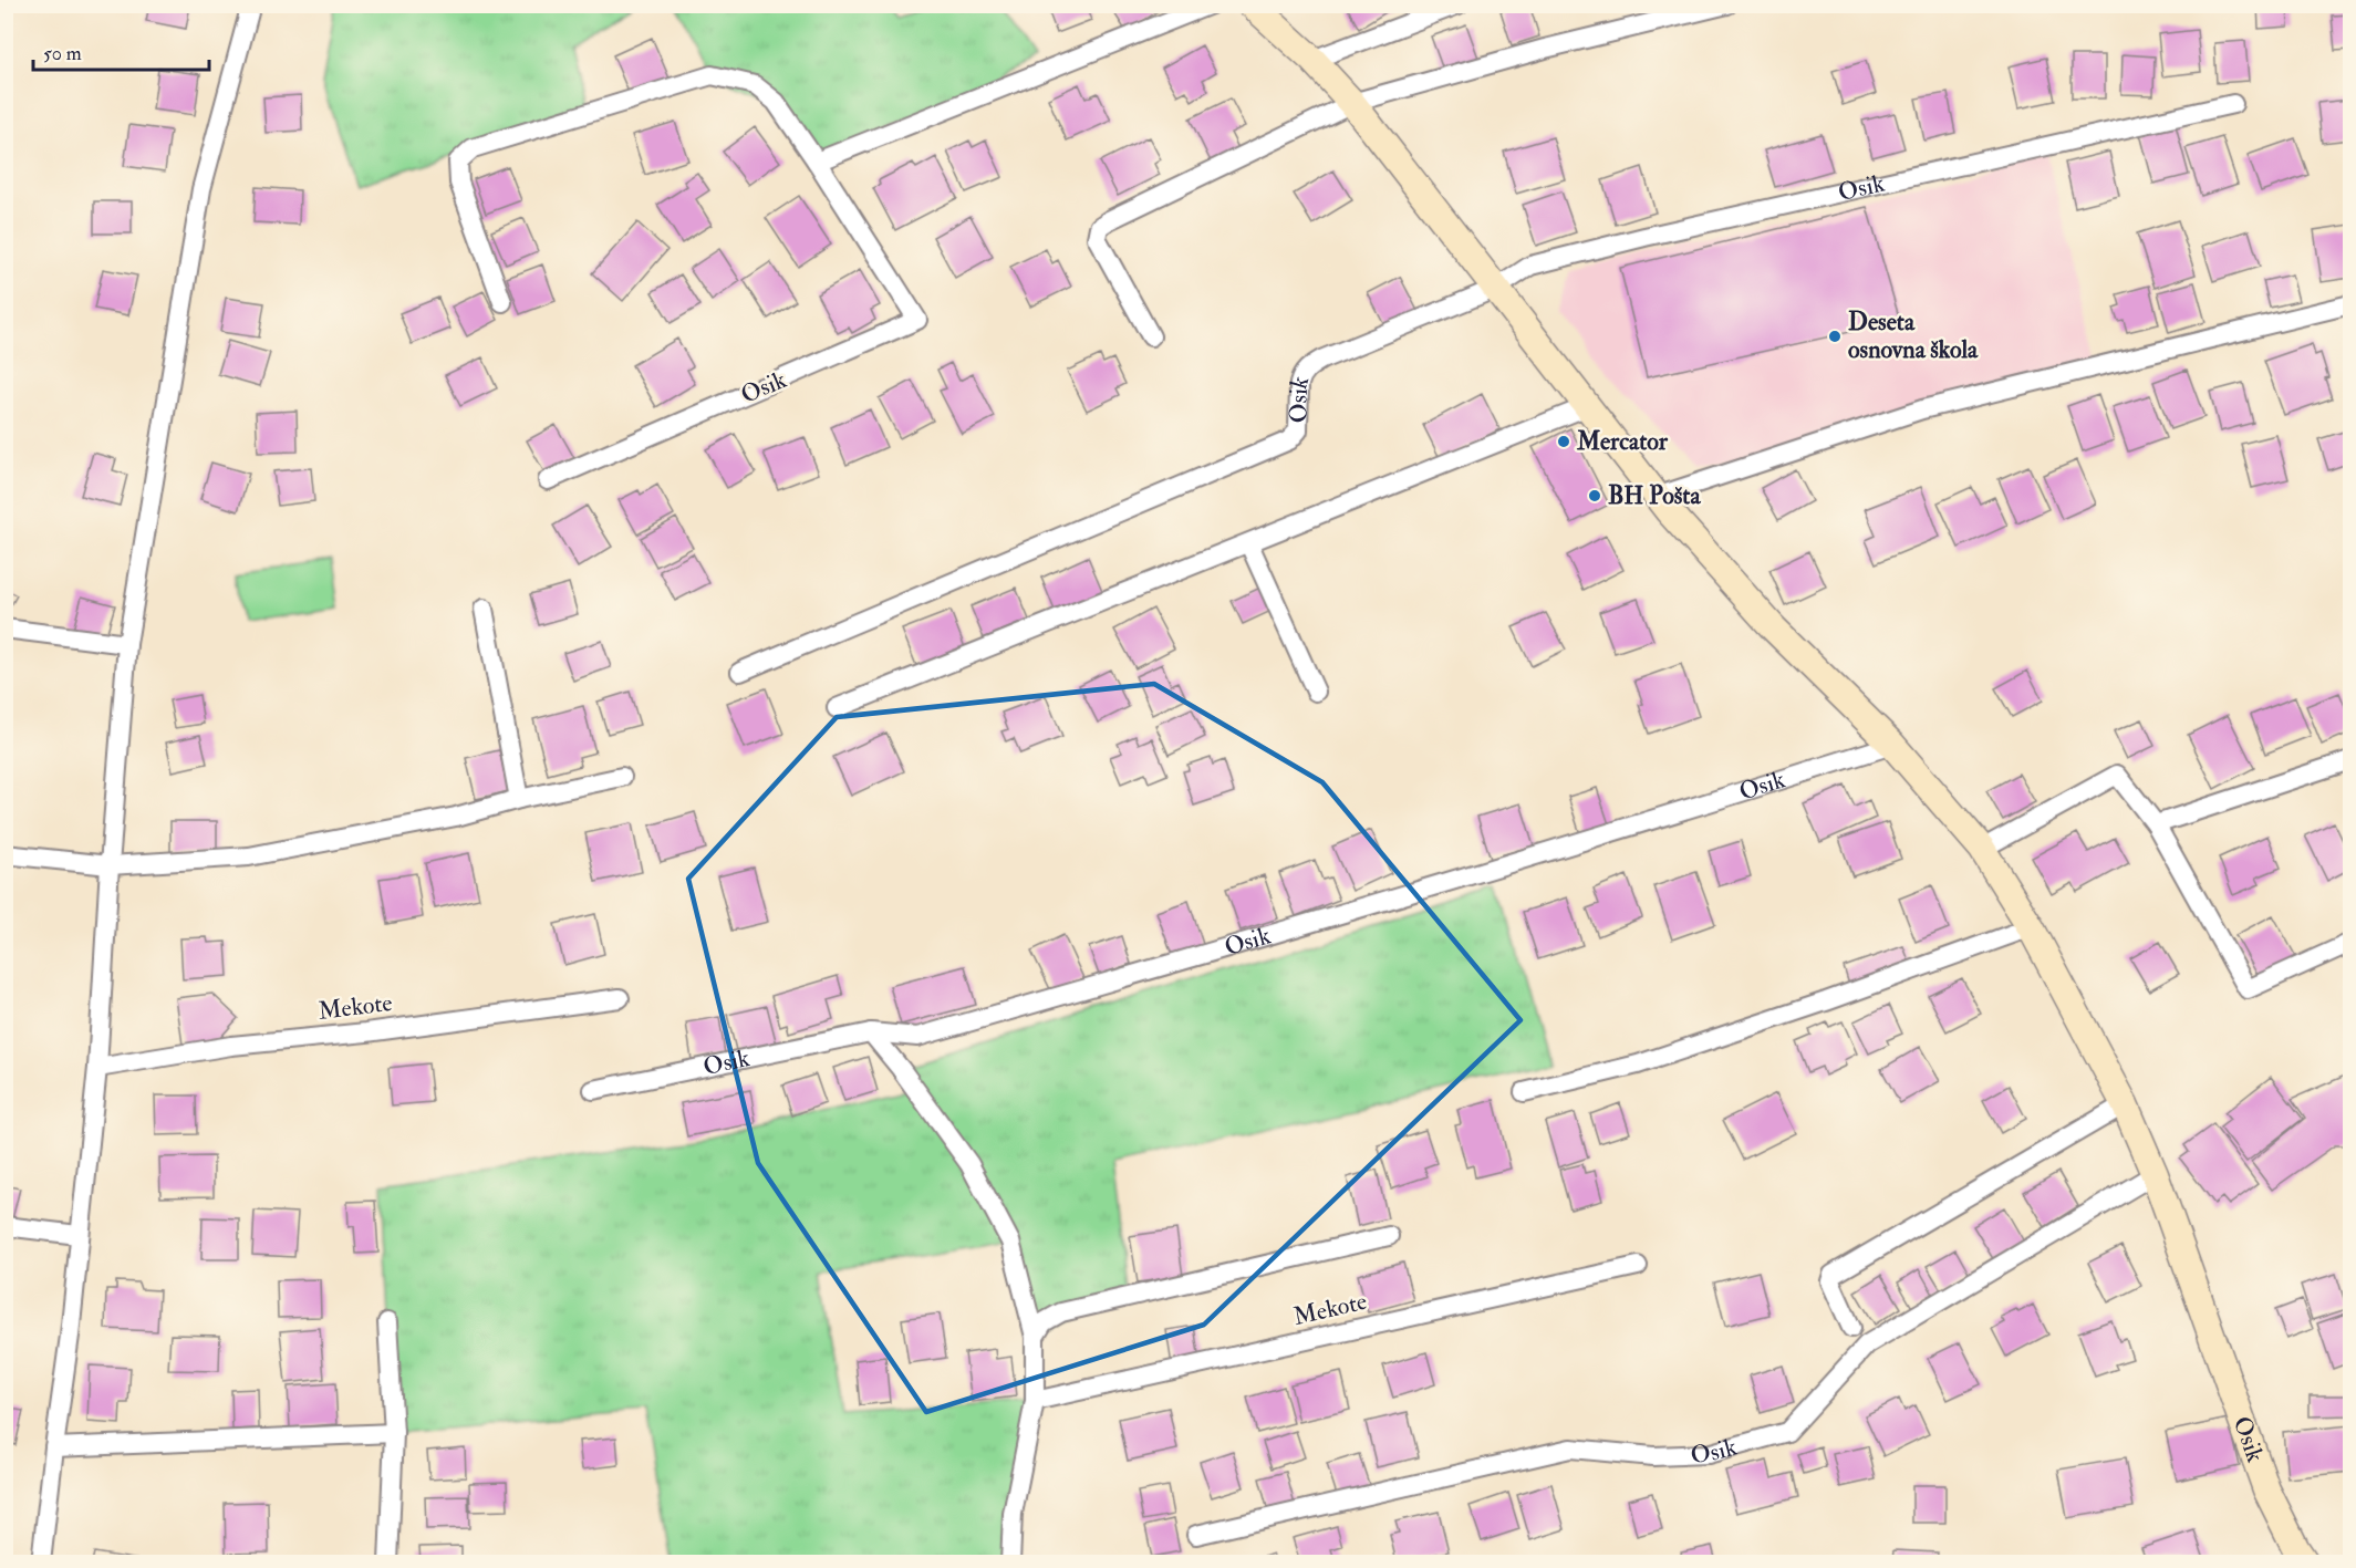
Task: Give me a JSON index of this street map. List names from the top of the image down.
{
  "streets": {
    "main road": ["Osik"],
    "street": ["Mekote"]
  },
  "places": ["Deseta osnovna škola", "Mercator", "BH Pošta"],
  "scale_bar": "50 m"
}
